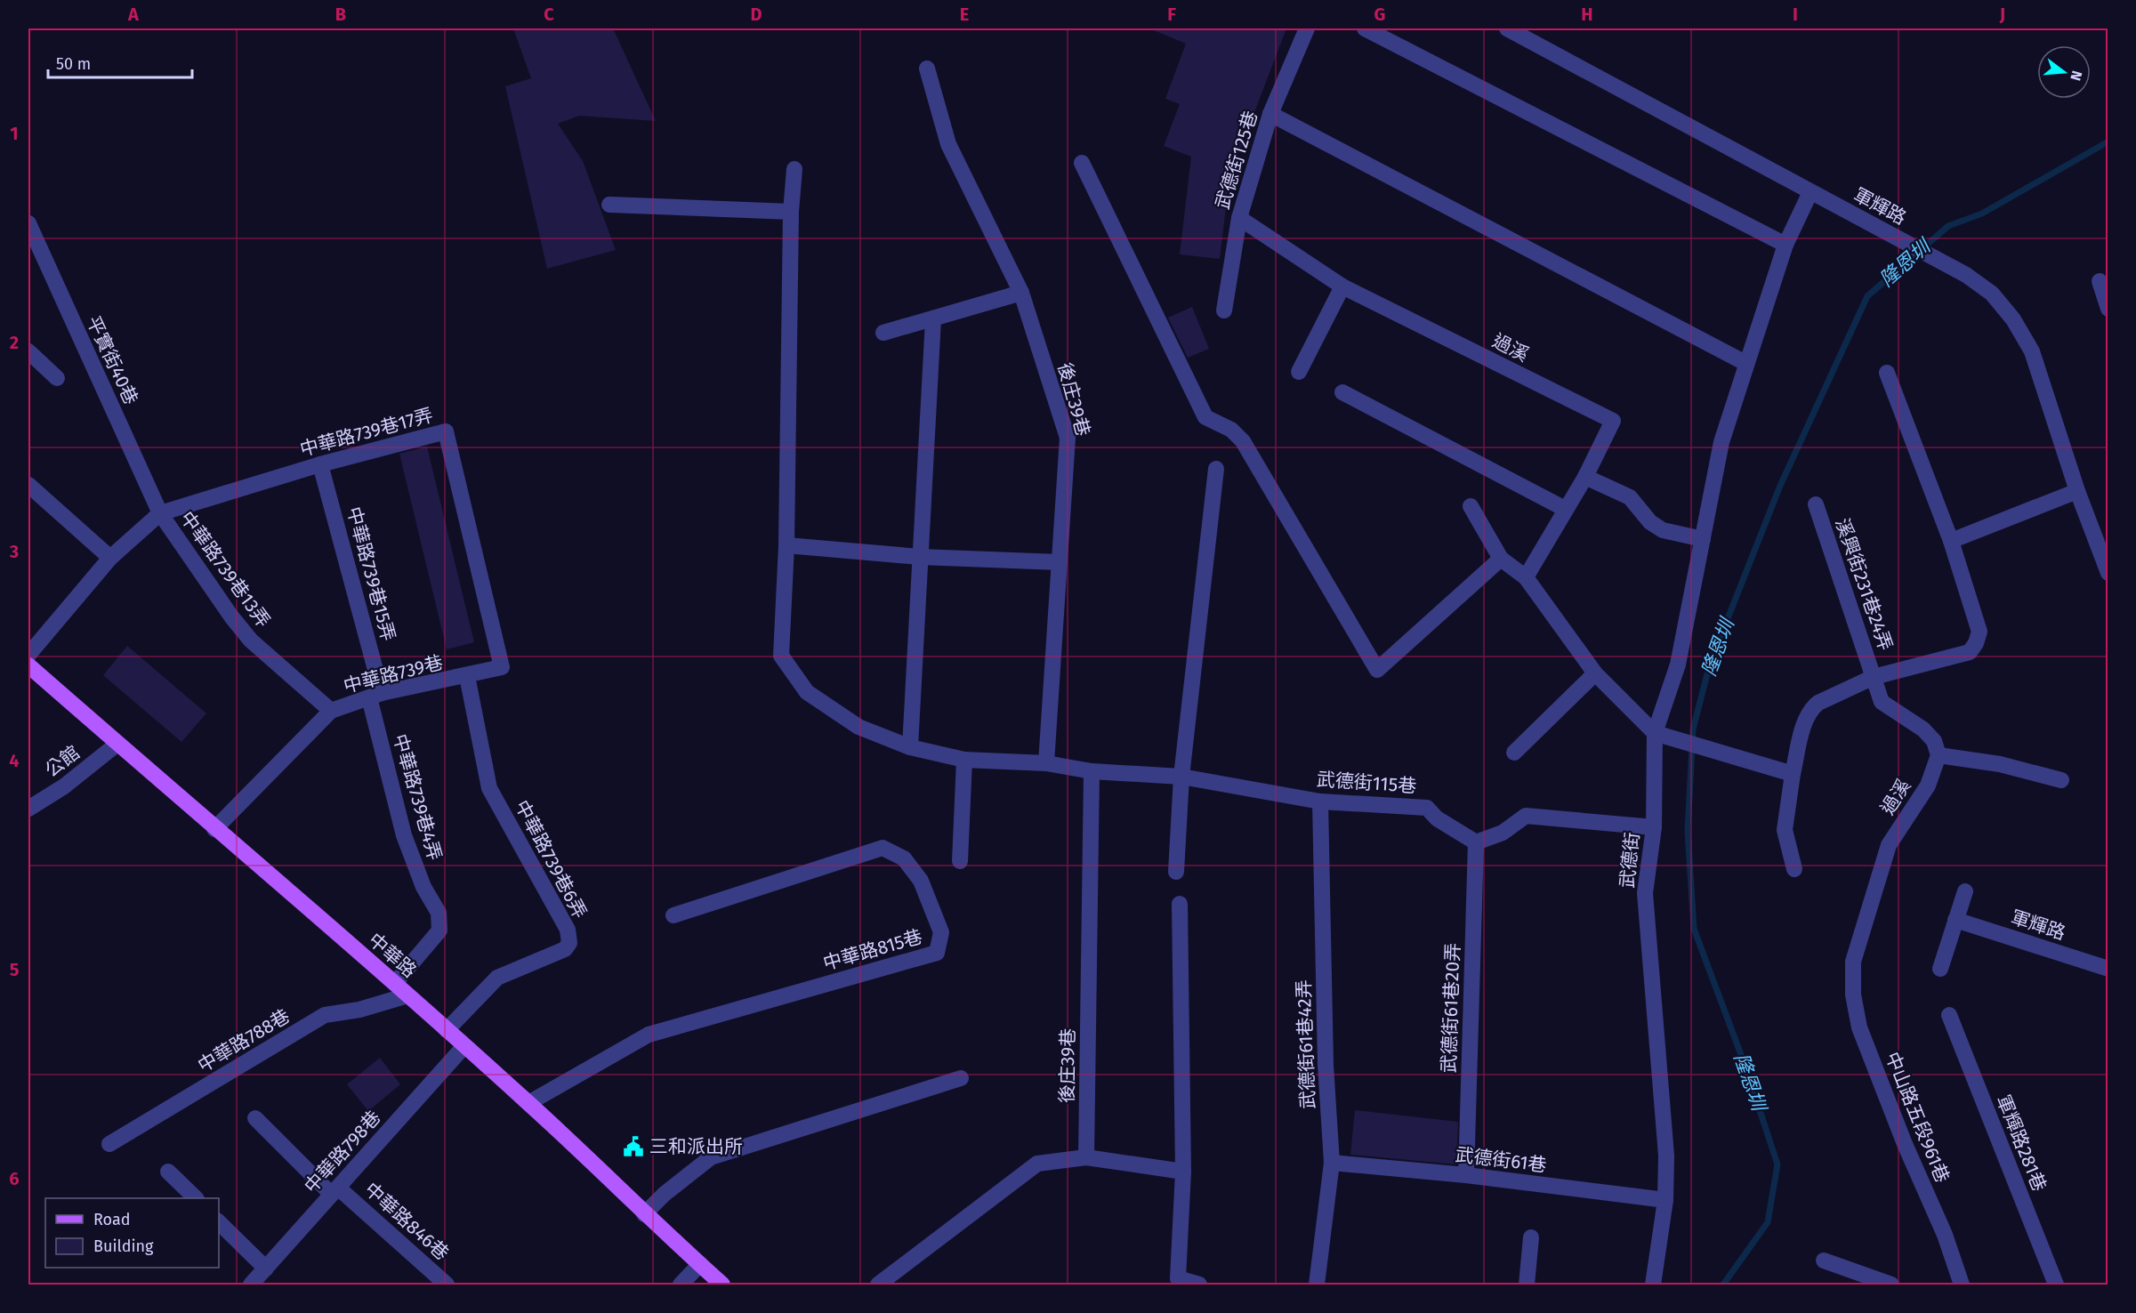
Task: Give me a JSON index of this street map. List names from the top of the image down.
{
  "streets": {
    "main road": ["中華路"],
    "street": [
      "武德街125巷",
      "軍輝路",
      "過溪",
      "平實街40巷",
      "後庄39巷",
      "中華路739巷17弄",
      "中華路739巷13弄",
      "中華路739巷15弄",
      "溪興街231巷24弄",
      "中華路739巷",
      "公館",
      "武德街115巷",
      "中華路739巷4弄",
      "中華路739巷6弄",
      "武德街",
      "中華路815巷",
      "武德街61巷20弄",
      "中華路788巷",
      "武德街61巷42弄",
      "中山路五段961巷",
      "軍輝路281巷",
      "中華路798巷",
      "武德街61巷",
      "中華路846巷"
    ]
  },
  "crossings": [
    ["武德街125巷", "過溪"],
    ["軍輝路", "武德街"],
    ["過溪", "中山路五段961巷"],
    ["平實街40巷", "中華路739巷17弄"],
    ["平實街40巷", "中華路739巷13弄"],
    ["後庄39巷", "武德街115巷"],
    ["中華路739巷17弄", "中華路739巷13弄"],
    ["中華路739巷17弄", "中華路739巷15弄"],
    ["中華路739巷17弄", "中華路739巷"],
    ["中華路739巷13弄", "中華路739巷"],
    ["中華路739巷15弄", "中華路739巷"],
    ["中華路739巷15弄", "中華路739巷4弄"],
    ["中華路739巷", "中華路739巷4弄"],
    ["中華路739巷", "中華路739巷6弄"],
    ["中華路739巷", "中華路"],
    ["公館", "中華路"],
    ["武德街115巷", "武德街61巷20弄"],
    ["武德街115巷", "武德街61巷42弄"],
    ["中華路739巷4弄", "中華路"],
    ["中華路739巷6弄", "中華路"],
    ["武德街", "武德街61巷"],
    ["中華路815巷", "中華路"],
    ["中華路", "中華路788巷"],
    ["中華路", "中華路798巷"],
    ["武德街61巷20弄", "武德街61巷"],
    ["武德街61巷42弄", "武德街61巷"],
    ["中華路798巷", "中華路846巷"]
  ],
  "water": ["隆恩圳"],
  "places": {
    "public building": ["三和派出所"]
  },
  "legend": ["Road", "Building"],
  "scale_bar": "50 m",
  "north": "right",
  "grid": {
    "columns": [
      "A",
      "B",
      "C",
      "D",
      "E",
      "F",
      "G",
      "H",
      "I",
      "J"
    ],
    "rows": [
      "1",
      "2",
      "3",
      "4",
      "5",
      "6"
    ]
  }
}
